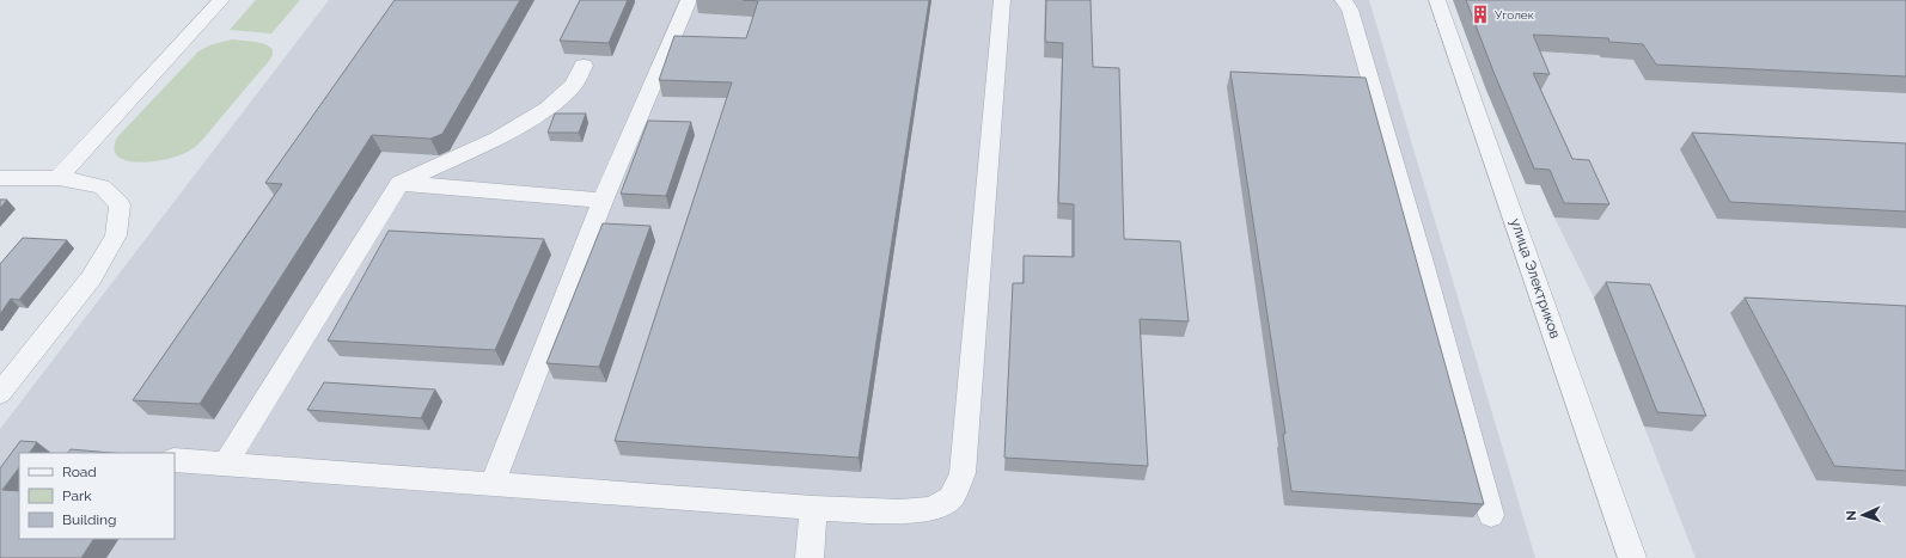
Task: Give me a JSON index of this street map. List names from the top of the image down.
{
  "streets": {
    "street": ["улица Электриков"]
  },
  "places": {
    "building": ["Уголек"]
  },
  "legend": ["Road", "Park", "Building"],
  "north": "left"
}
